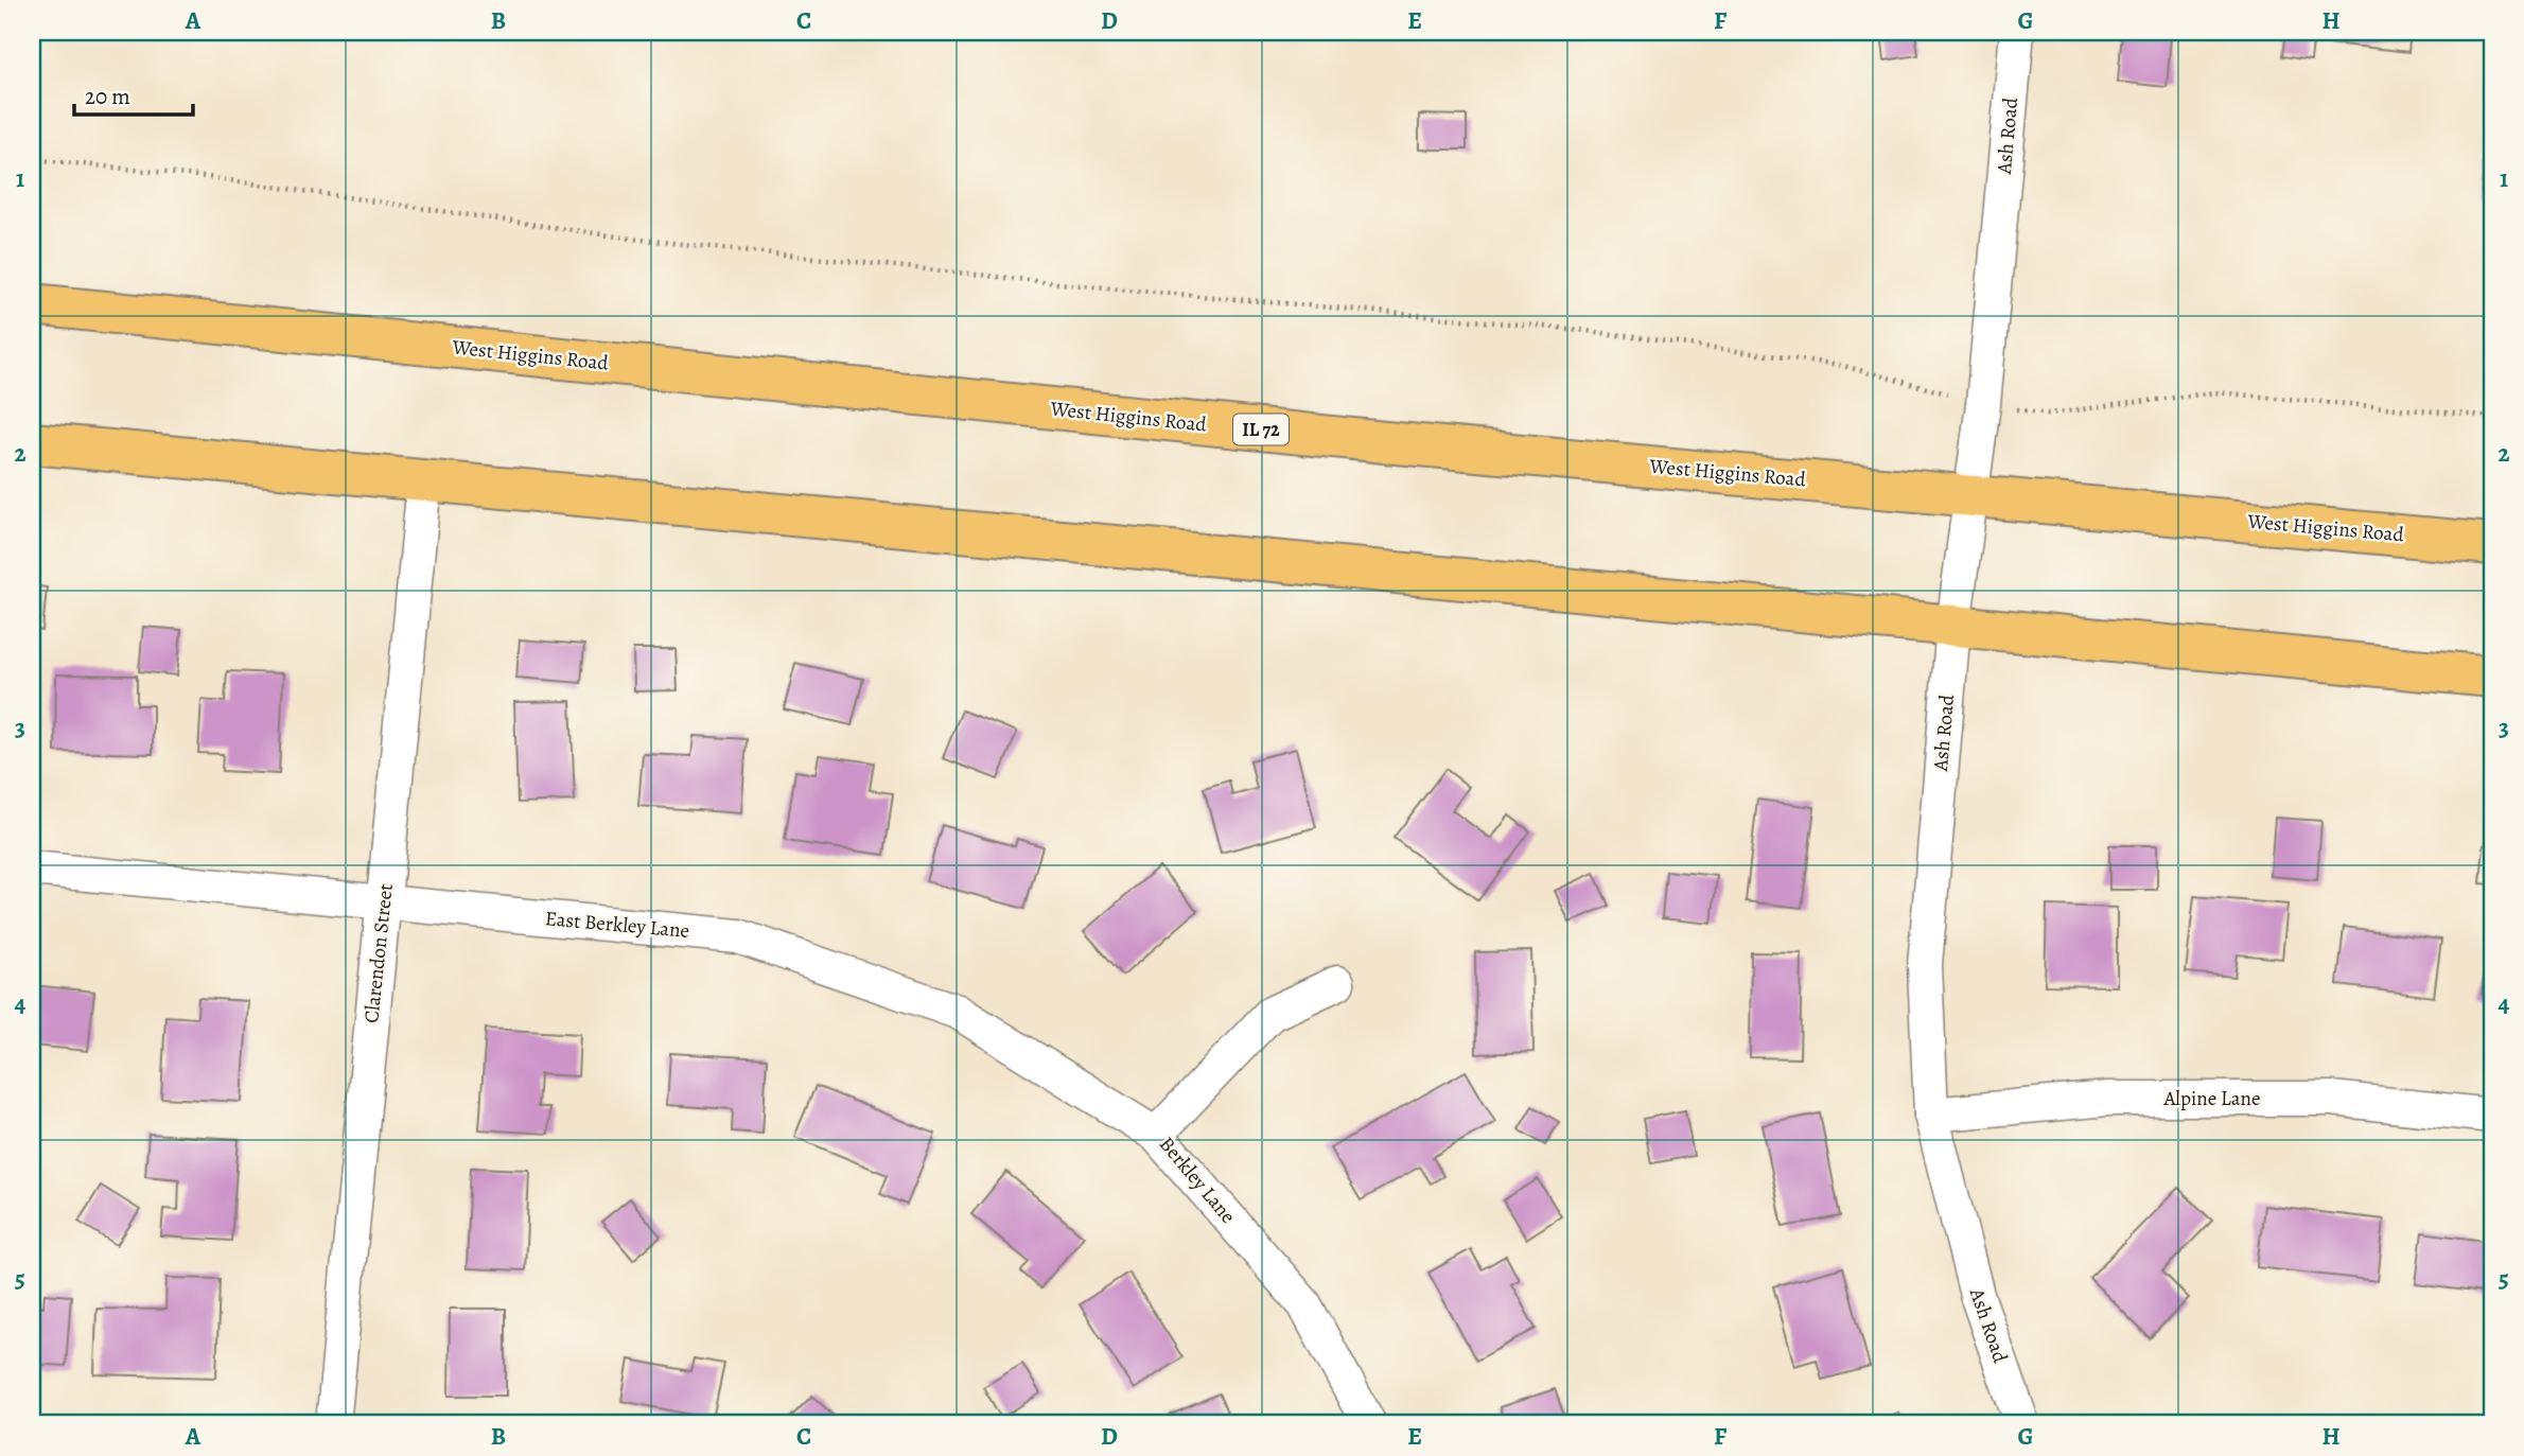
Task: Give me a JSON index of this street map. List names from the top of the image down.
{
  "streets": {
    "main road": ["West Higgins Road", "IL 72"],
    "street": [
      "Ash Road",
      "East Berkley Lane",
      "Clarendon Street",
      "Alpine Lane",
      "Berkley Lane"
    ]
  },
  "crossings": [
    ["Ash Road", "West Higgins Road"],
    ["Ash Road", "Alpine Lane"],
    ["East Berkley Lane", "Clarendon Street"],
    ["East Berkley Lane", "Berkley Lane"]
  ],
  "scale_bar": "20 m",
  "grid": {
    "columns": [
      "A",
      "B",
      "C",
      "D",
      "E",
      "F",
      "G",
      "H"
    ],
    "rows": [
      "1",
      "2",
      "3",
      "4",
      "5"
    ]
  }
}
